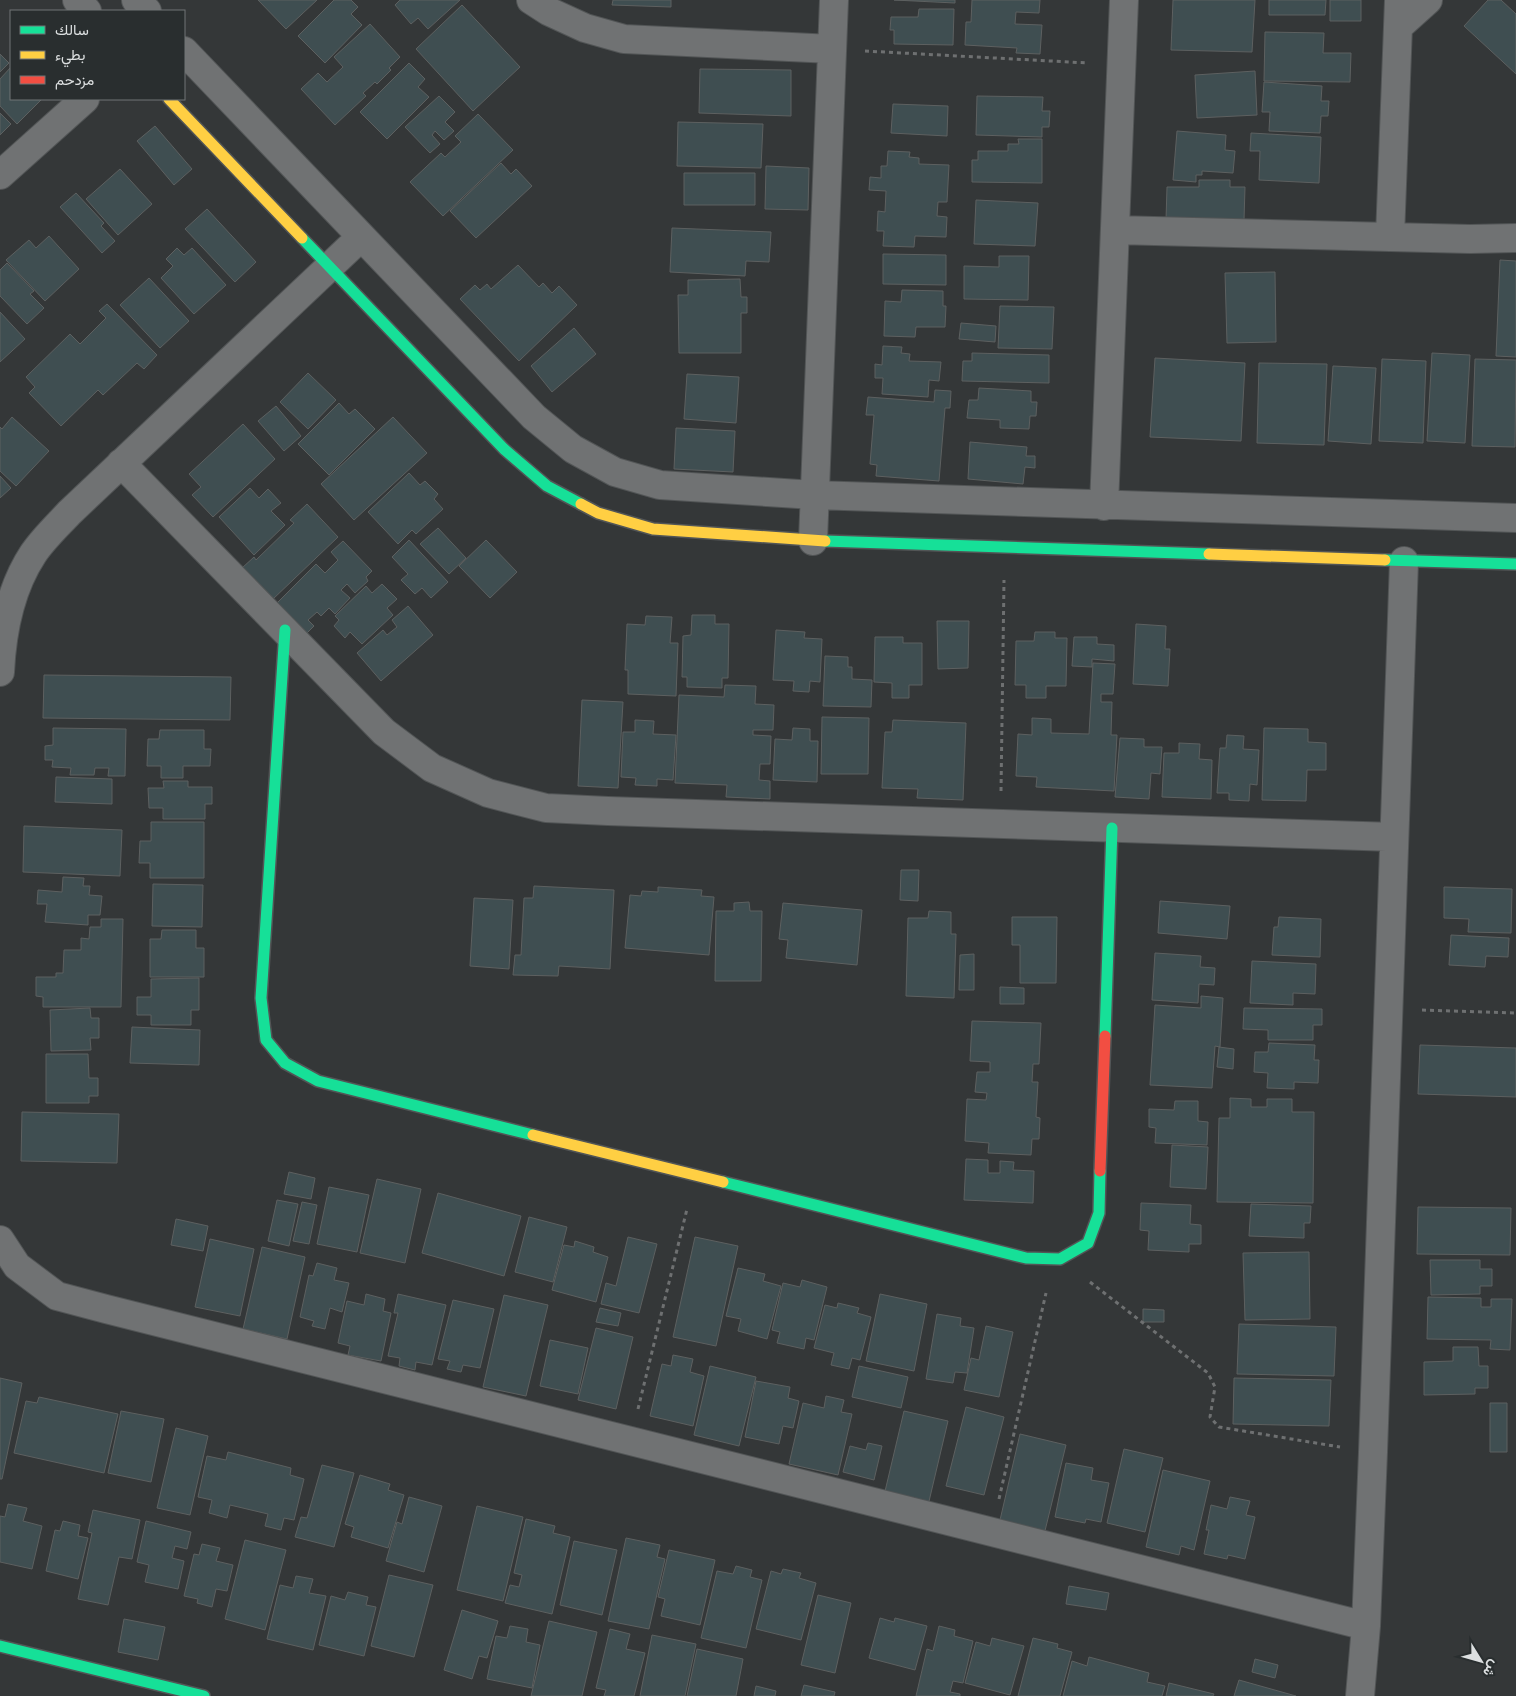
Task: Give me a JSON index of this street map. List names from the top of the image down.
{
  "legend": ["سالك", "بطيء", "مزدحم"],
  "north": "bottom right"
}
